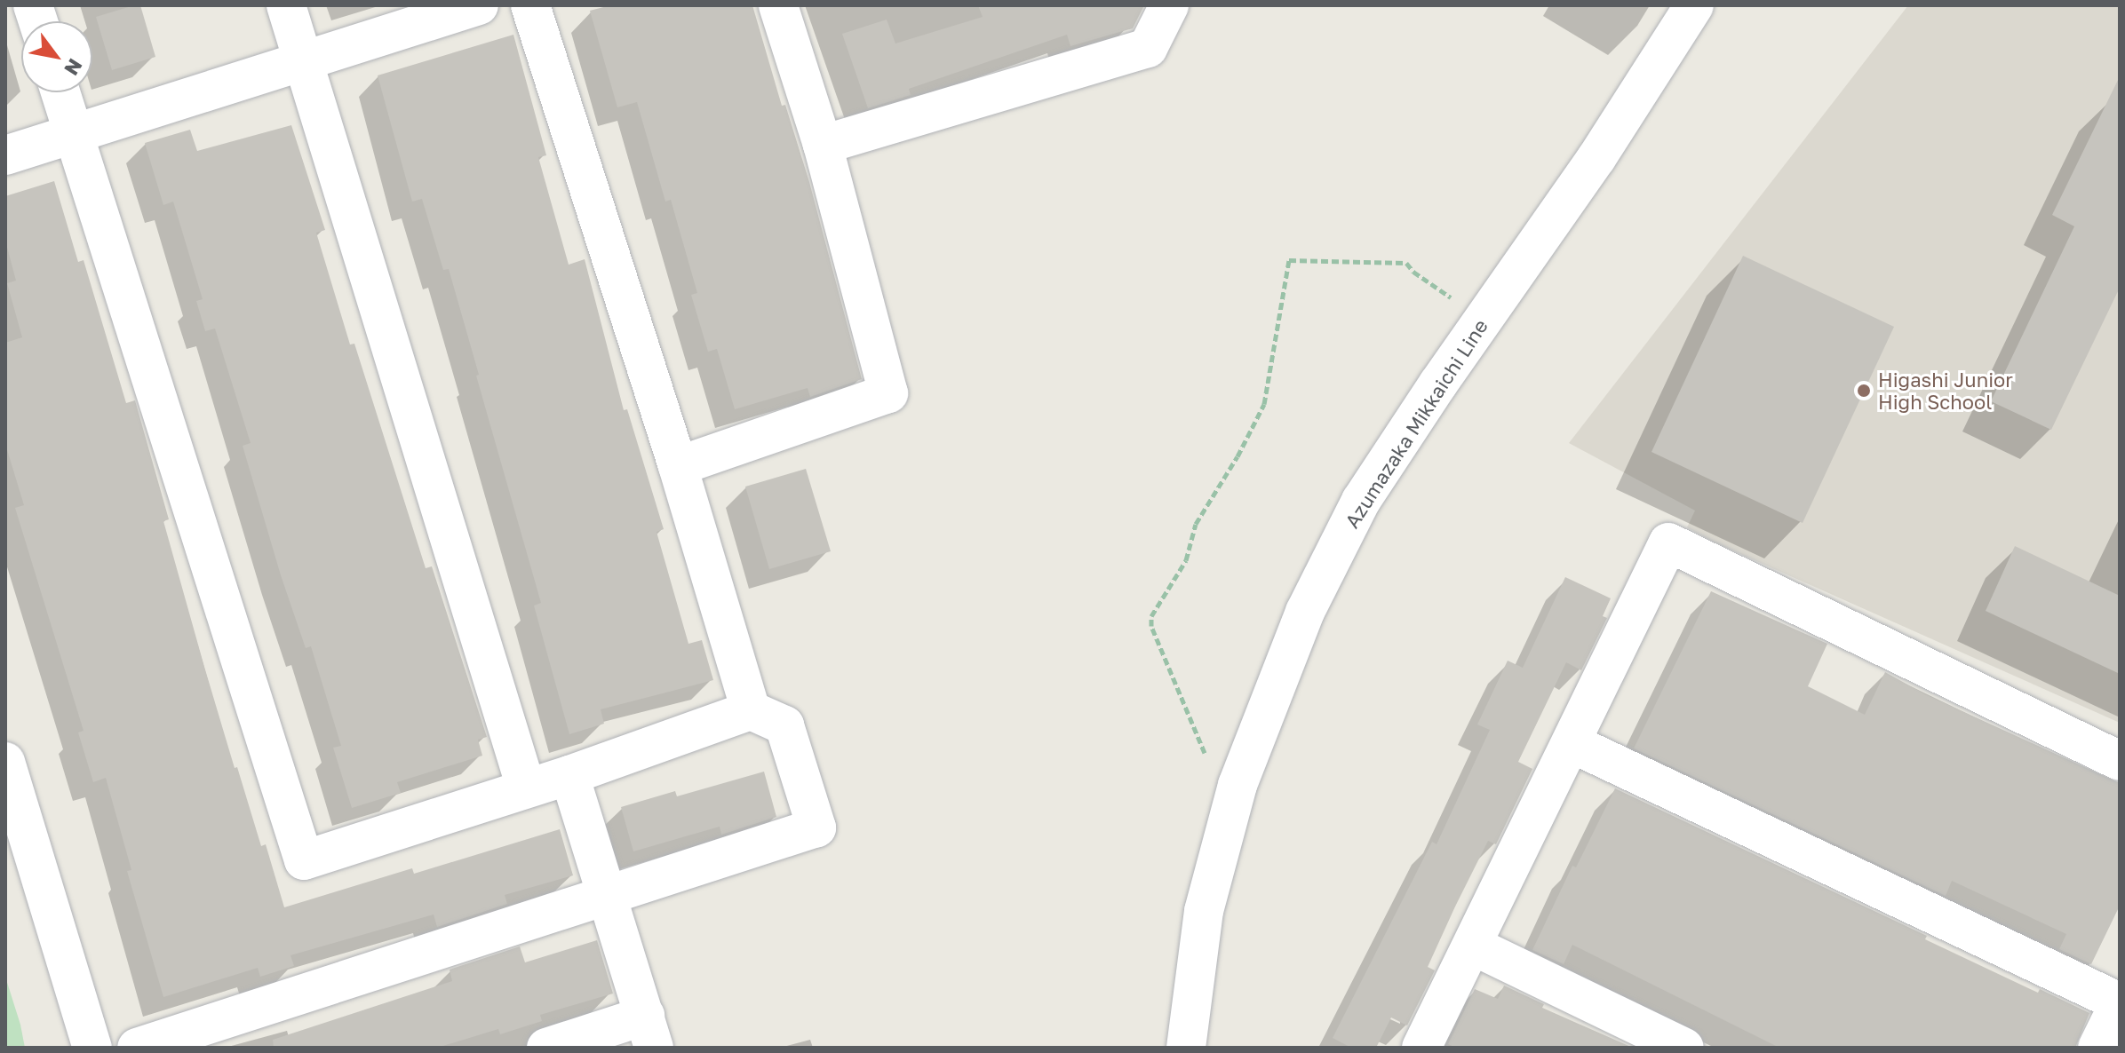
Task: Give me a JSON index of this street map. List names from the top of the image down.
{
  "streets": {
    "street": ["Azumazaka Mikkaichi Line"]
  },
  "places": ["Higashi Junior High School"],
  "north": "bottom right"
}
